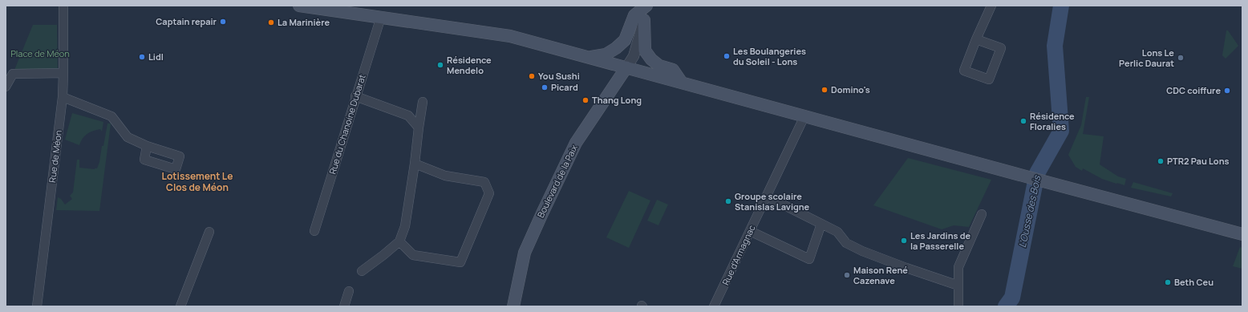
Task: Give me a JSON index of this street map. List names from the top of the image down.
{
  "streets": {
    "main road": ["Boulevard de la Paix"],
    "street": ["Rue du Chanoine Dubarat", "Rue de Méon", "Rue d'Armagnac"]
  },
  "districts": ["Lotissement Le Clos de Méon"],
  "water": ["L'Ousse des Bois"],
  "parks": ["Place de Méon"],
  "places": [
    "Captain repair",
    "La Marinière",
    "Les Boulangeries du Soleil - Lons",
    "Lidl",
    "Lons Le Perlic Daurat",
    "Résidence Mendelo",
    "You Sushi",
    "Picard",
    "Domino's",
    "CDC coiffure",
    "Thang Long",
    "Résidence Floralies",
    "PTR2 Pau Lons",
    "Groupe scolaire Stanislas Lavigne",
    "Les Jardins de la Passerelle",
    "Maison René Cazenave",
    "Beth Ceu"
  ]
}
